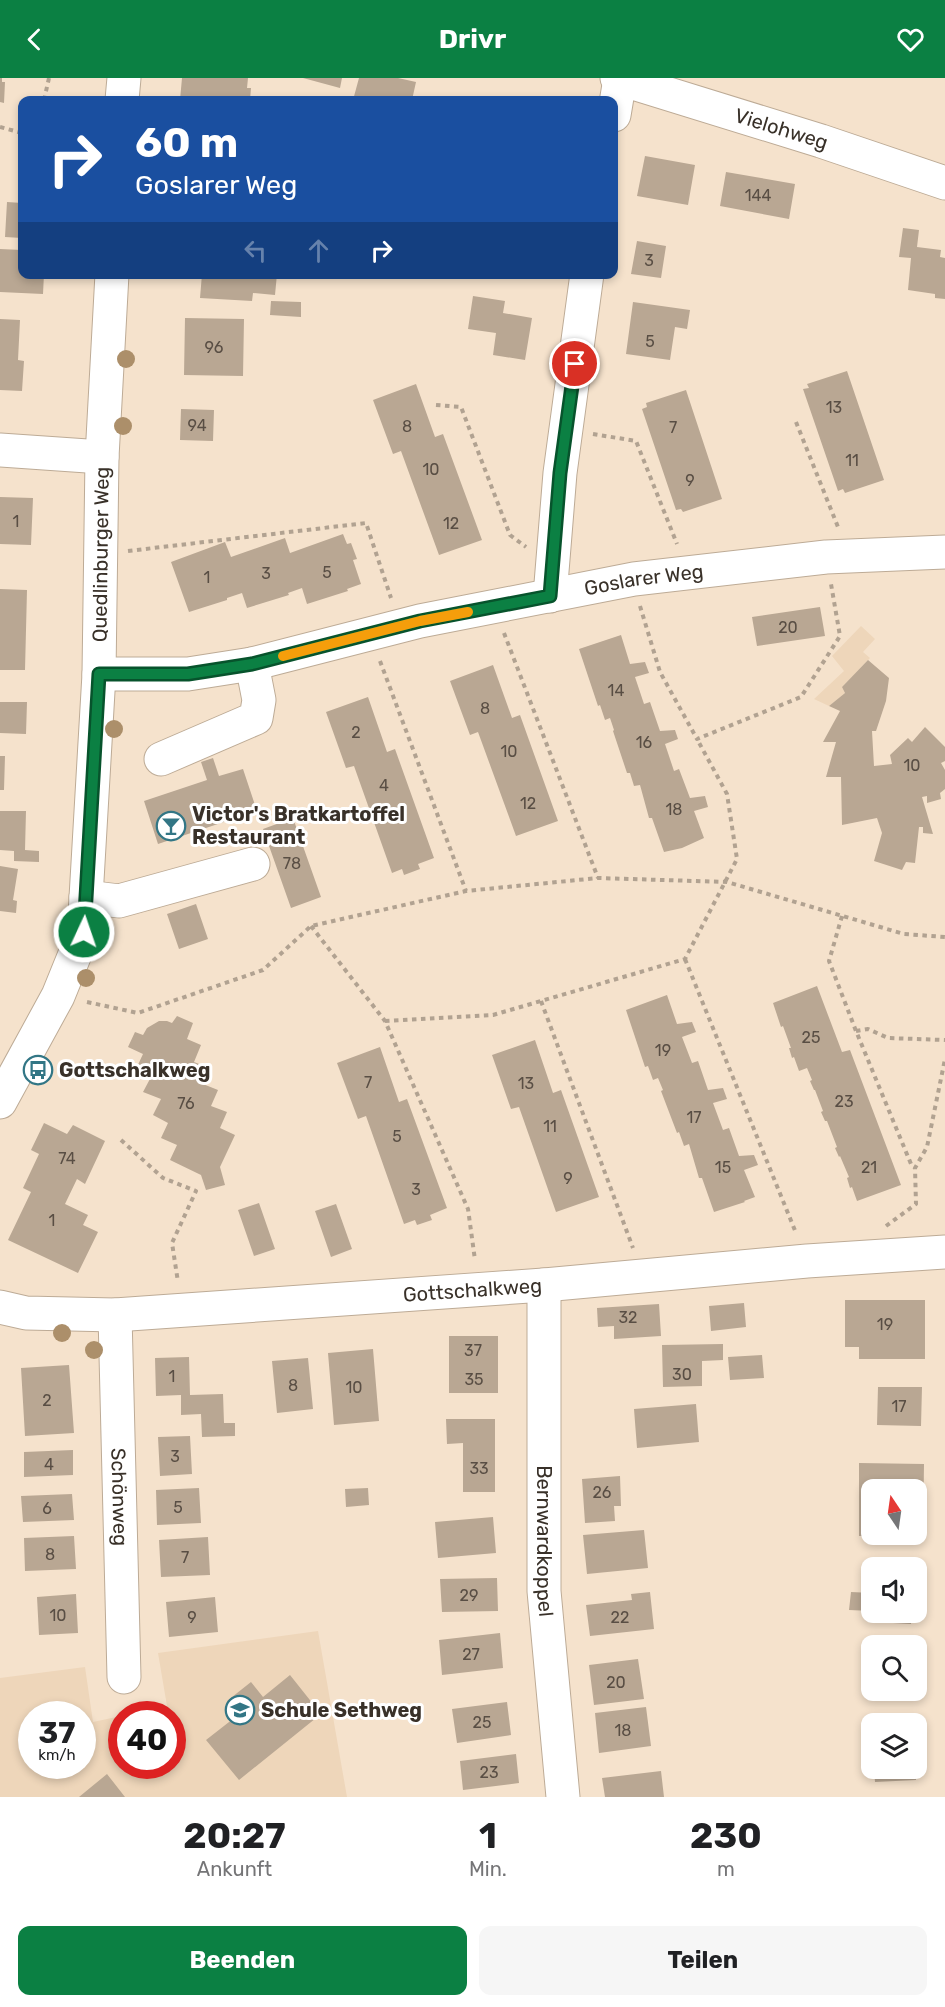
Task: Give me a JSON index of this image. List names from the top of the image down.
{
  "streets": {
    "street": [
      "Vielohweg",
      "Quedlinburger Weg",
      "Goslarer Weg",
      "Gottschalkweg",
      "Schönweg",
      "Bernwardkoppel"
    ]
  },
  "crossings": [
    ["Quedlinburger Weg", "Goslarer Weg"],
    ["Gottschalkweg", "Schönweg"],
    ["Gottschalkweg", "Bernwardkoppel"]
  ],
  "places": {
    "bar": ["Victor's Bratkartoffel Restaurant"],
    "bus stop": ["Gottschalkweg"],
    "school or university": ["Schule Sethweg"]
  },
  "house_numbers": [
    "144",
    "3",
    "5",
    "96",
    "13",
    "94",
    "8",
    "7",
    "11",
    "10",
    "9",
    "1",
    "12",
    "5",
    "3",
    "1",
    "20",
    "14",
    "8",
    "2",
    "16",
    "10",
    "10",
    "4",
    "12",
    "18",
    "78",
    "25",
    "19",
    "7",
    "13",
    "23",
    "76",
    "17",
    "11",
    "5",
    "74",
    "15",
    "21",
    "9",
    "3",
    "1",
    "32",
    "19",
    "37",
    "30",
    "1",
    "35",
    "8",
    "10",
    "2",
    "17",
    "3",
    "4",
    "33",
    "26",
    "5",
    "6",
    "8",
    "7",
    "29",
    "10",
    "9",
    "22",
    "27",
    "20",
    "25",
    "18",
    "23"
  ],
  "north": "top",
  "page": {
    "header": "Drivr",
    "turn": ["60 m", "Goslarer Weg"],
    "speed": "37 km/h",
    "limit": "40",
    "eta": [
      "20:27",
      "Ankunft",
      "1",
      "Min.",
      "230",
      "m"
    ],
    "buttons": ["Beenden", "Teilen"]
  }
}
